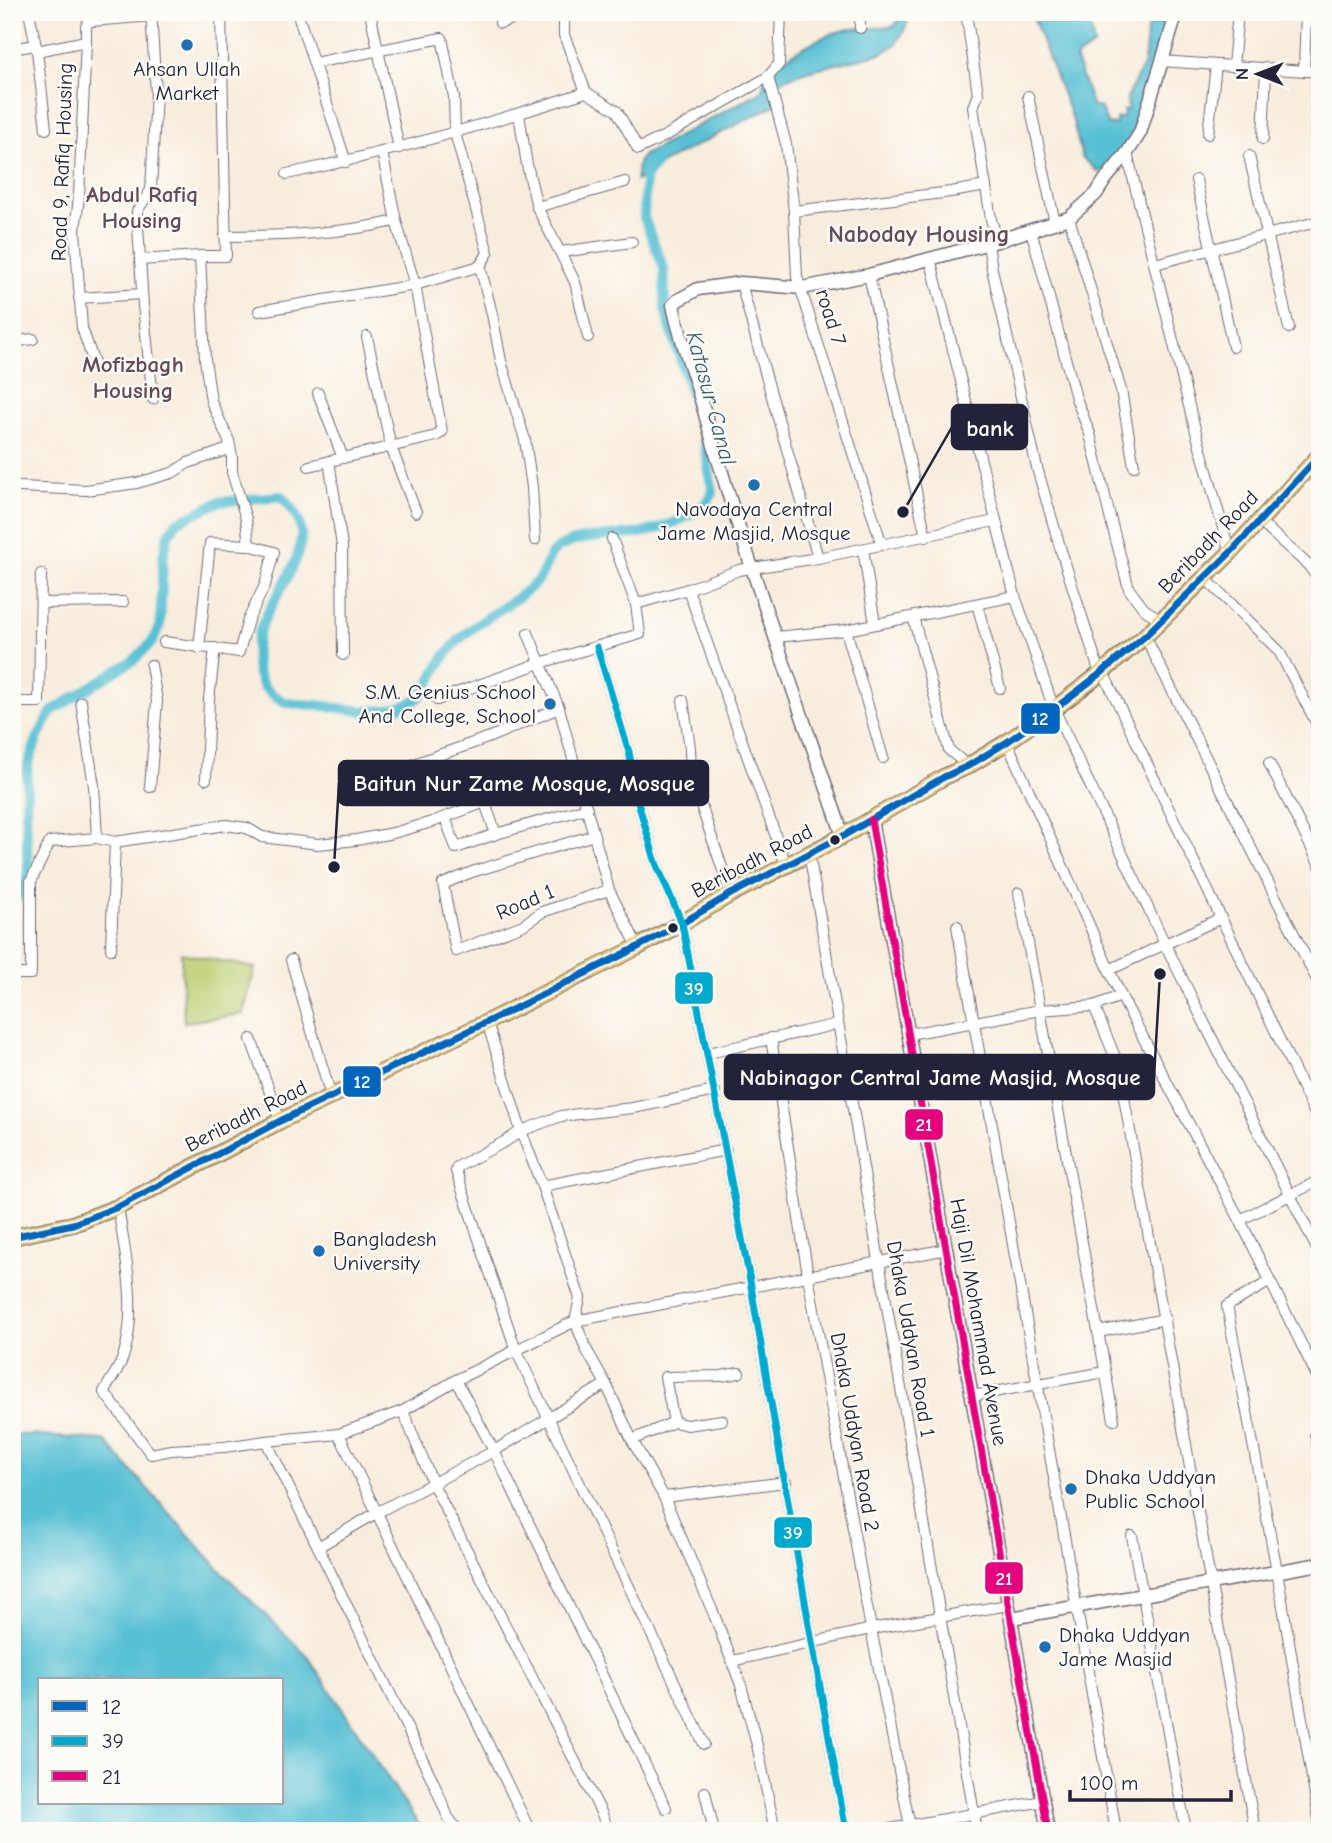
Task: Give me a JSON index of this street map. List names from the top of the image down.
{
  "streets": {
    "highway": ["Beribadh Road"],
    "street": [
      "Road 9, Rafiq Housing",
      "road 7",
      "Road 1",
      "Haji Dil Mohammad Avenue",
      "Dhaka Uddyan Road 1",
      "Dhaka Uddyan Road 2"
    ]
  },
  "crossings": [
    ["Beribadh Road", "Haji Dil Mohammad Avenue"],
    ["Beribadh Road", "Dhaka Uddyan Road 1"]
  ],
  "districts": ["Abdul Rafiq Housing", "Naboday Housing", "Mofizbagh Housing"],
  "water": ["Katasur Canal"],
  "places": [
    "Ahsan Ullah Market",
    "Navodaya Central Jame Masjid, Mosque",
    "bank",
    "S.M. Genius School And College, School",
    "Baitun Nur Zame Mosque, Mosque",
    "Nabinagor Central Jame Masjid, Mosque",
    "Bangladesh University",
    "Dhaka Uddyan Public School",
    "Dhaka Uddyan Jame Masjid"
  ],
  "lines": ["transit line 12", "transit line 39", "transit line 21"],
  "legend": ["12", "39", "21"],
  "scale_bar": "100 m",
  "north": "left"
}
